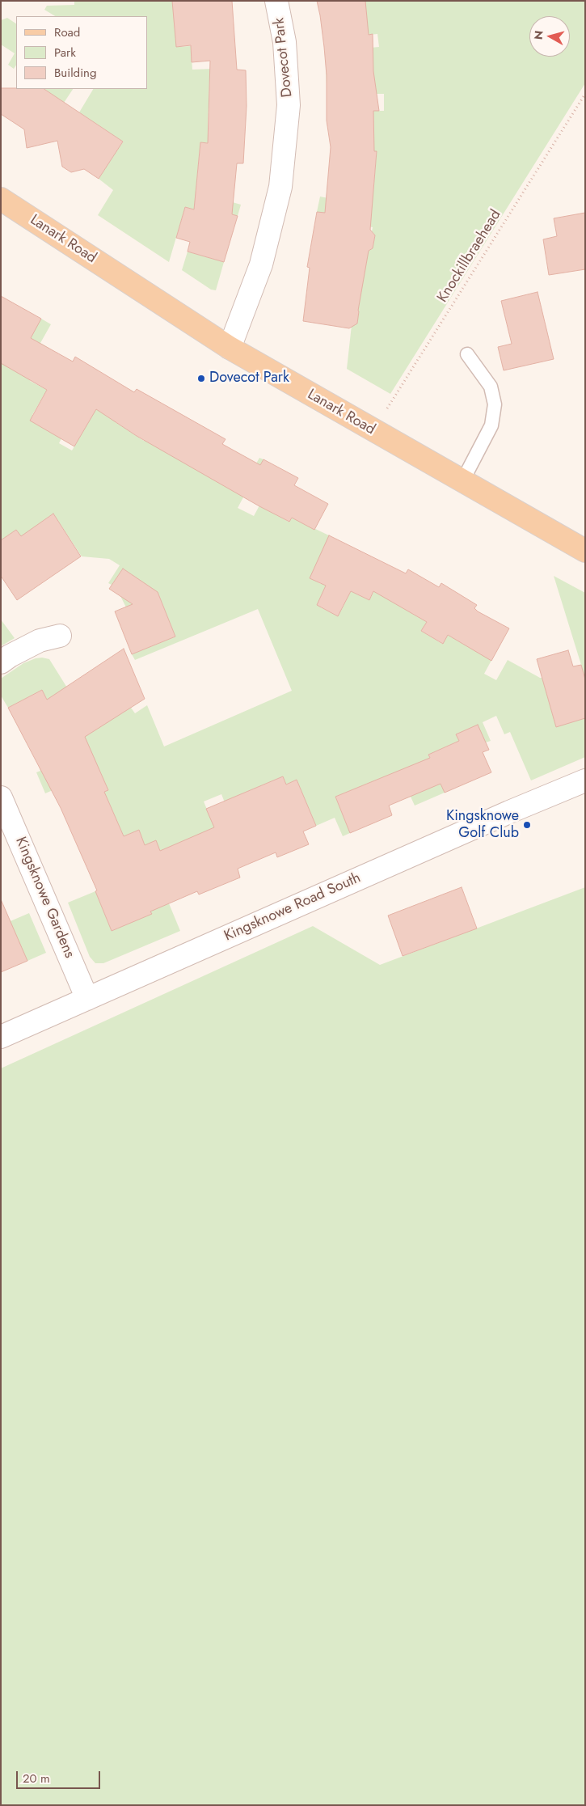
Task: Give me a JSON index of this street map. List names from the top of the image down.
{
  "streets": {
    "main road": ["Lanark Road"],
    "street": ["Dovecot Park", "Kingsknowe Gardens", "Kingsknowe Road South"],
    "path": ["Knockillbraehead"]
  },
  "crossings": [
    ["Dovecot Park", "Lanark Road"],
    ["Lanark Road", "Knockillbraehead"],
    ["Kingsknowe Gardens", "Kingsknowe Road South"]
  ],
  "places": ["Dovecot Park", "Kingsknowe Golf Club"],
  "legend": ["Road", "Park", "Building"],
  "scale_bar": "20 m",
  "north": "left"
}
